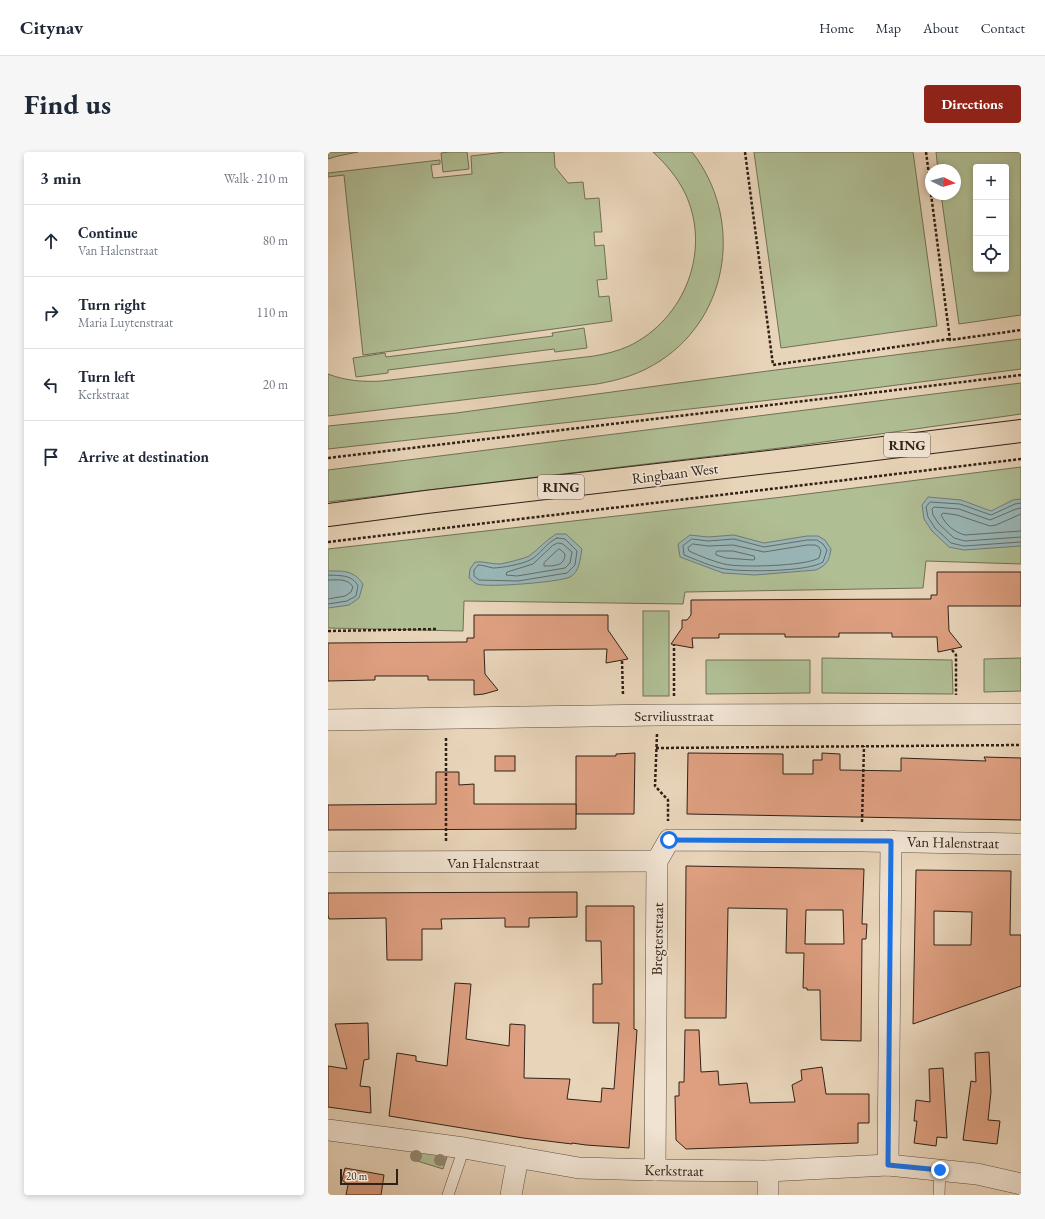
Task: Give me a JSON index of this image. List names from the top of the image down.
{
  "streets": {
    "main road": ["RING", "Ringbaan West"],
    "street": [
      "Serviliusstraat",
      "Van Halenstraat",
      "Bregterstraat",
      "Kerkstraat"
    ]
  },
  "crossings": [
    ["Van Halenstraat", "Bregterstraat"],
    ["Bregterstraat", "Kerkstraat"]
  ],
  "scale_bar": "20 m",
  "north": "right",
  "page": {
    "header": "Citynav",
    "nav": [
      "Home",
      "Map",
      "About",
      "Contact"
    ],
    "buttons": "Directions",
    "title": "Find us",
    "heading": ["3 min", "Walk · 210 m"],
    "map_buttons": ["+", "−"],
    "list": [
      ["Continue", "Van Halenstraat", "80 m"],
      ["Turn right", "Maria Luytenstraat", "110 m"],
      ["Turn left", "Kerkstraat", "20 m"],
      "Arrive at destination"
    ],
    "scale": "20 m"
  }
}
